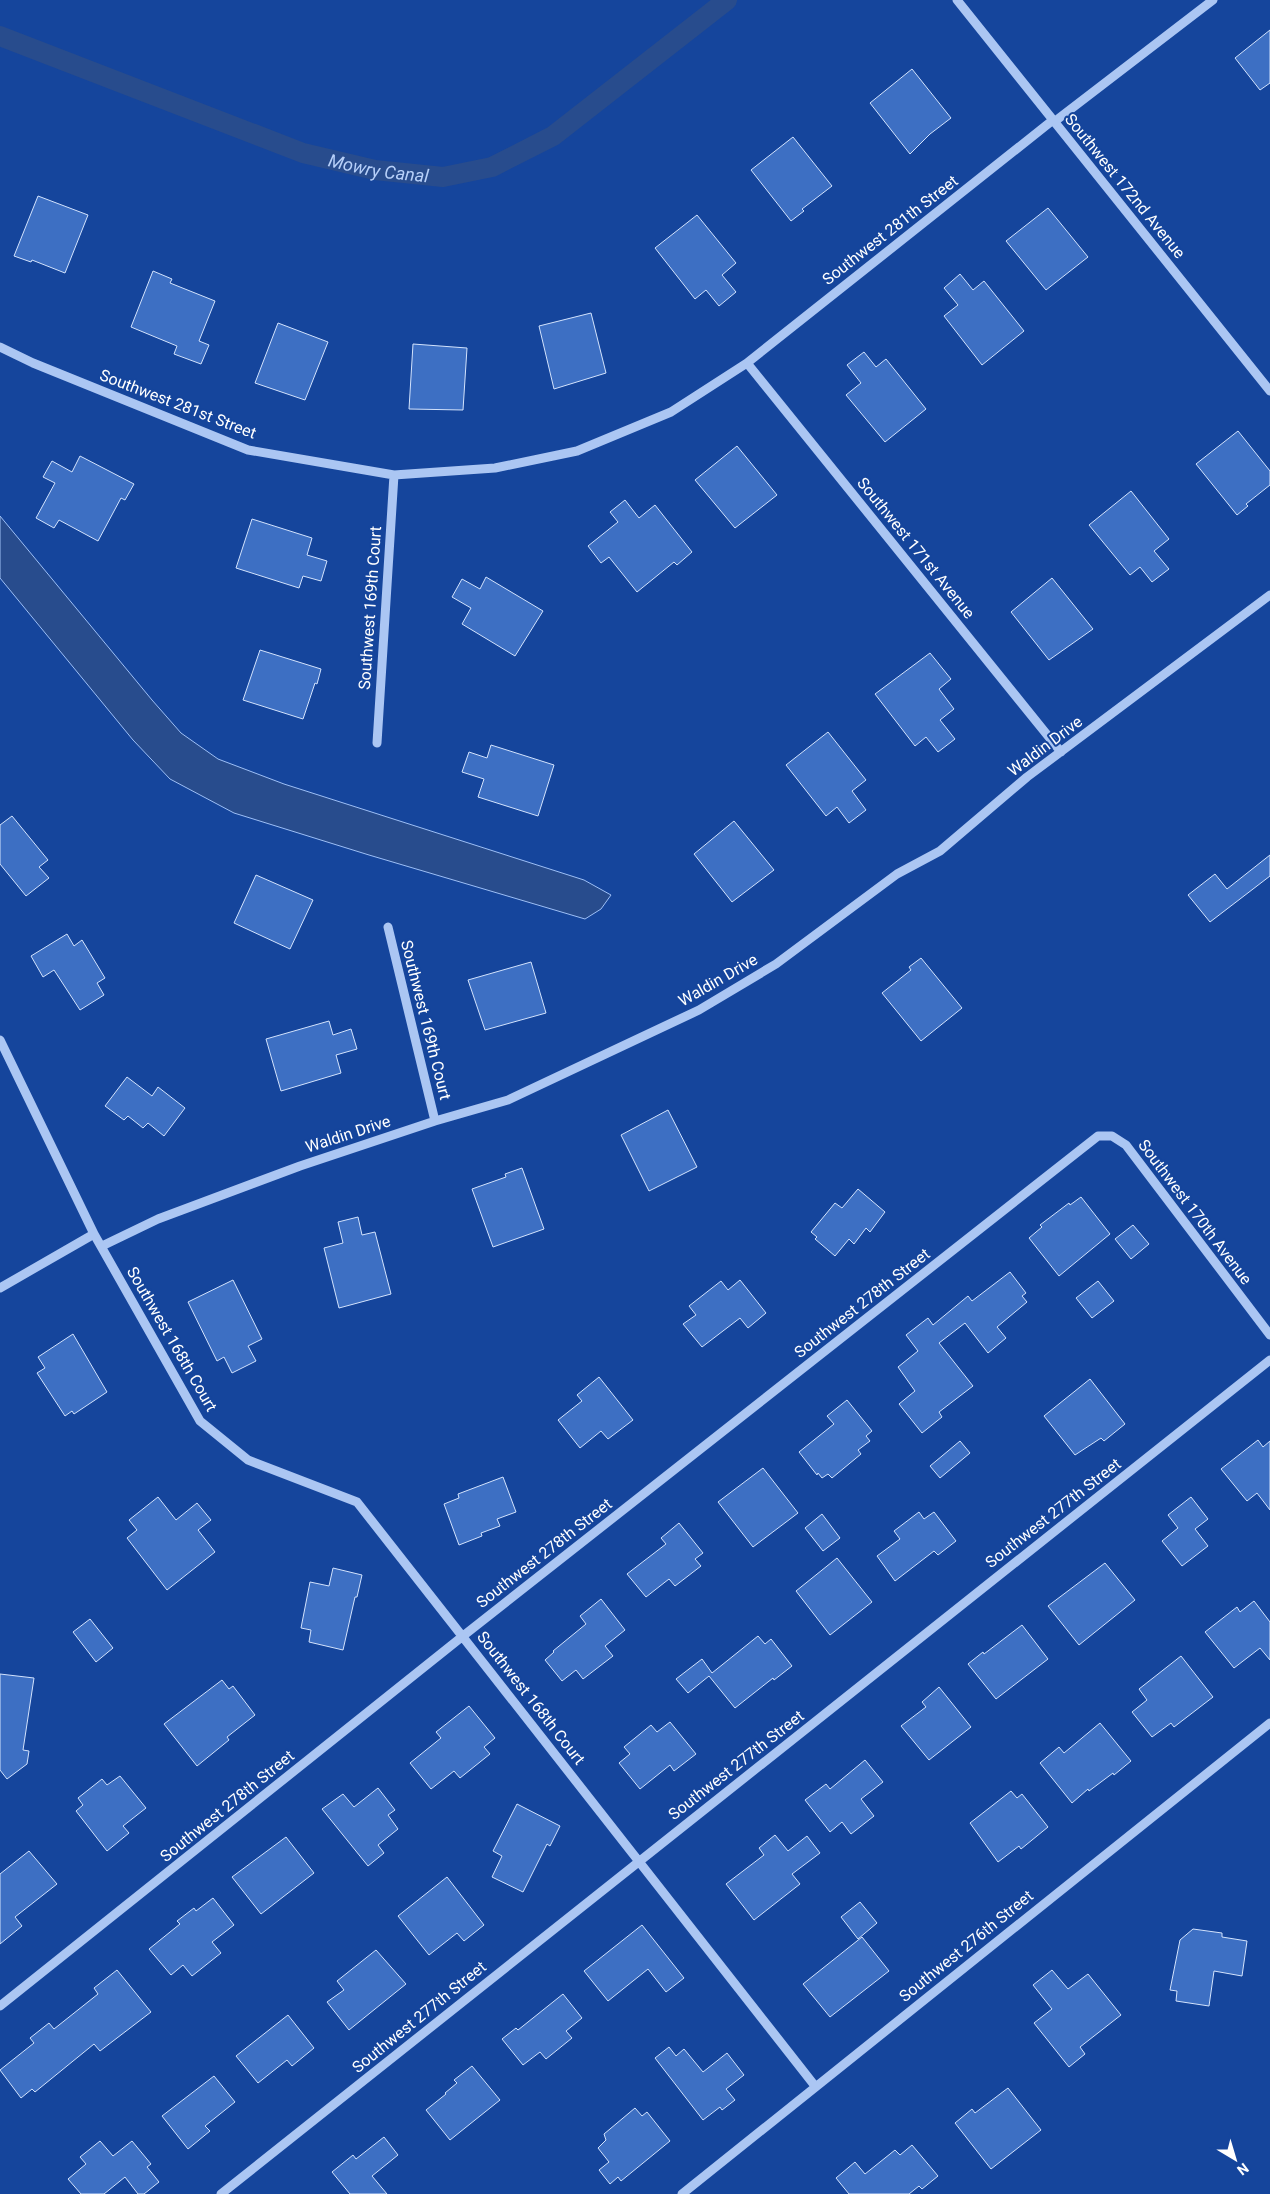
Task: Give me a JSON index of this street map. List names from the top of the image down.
{
  "streets": {
    "street": [
      "Southwest 172nd Avenue",
      "Southwest 281th Street",
      "Southwest 281st Street",
      "Southwest 171st Avenue",
      "Southwest 169th Court",
      "Waldin Drive",
      "Southwest 170th Avenue",
      "Southwest 278th Street",
      "Southwest 168th Court",
      "Southwest 277th Street",
      "Southwest 276th Street"
    ]
  },
  "crossings": [
    ["Southwest 172nd Avenue", "Southwest 281th Street"],
    ["Southwest 281th Street", "Southwest 281st Street"],
    ["Southwest 281th Street", "Southwest 171st Avenue"],
    ["Southwest 281st Street", "Southwest 171st Avenue"],
    ["Southwest 281st Street", "Southwest 169th Court"],
    ["Southwest 171st Avenue", "Waldin Drive"],
    ["Southwest 169th Court", "Waldin Drive"],
    ["Waldin Drive", "Southwest 168th Court"],
    ["Southwest 170th Avenue", "Southwest 278th Street"],
    ["Southwest 278th Street", "Southwest 168th Court"],
    ["Southwest 168th Court", "Southwest 277th Street"],
    ["Southwest 168th Court", "Southwest 276th Street"]
  ],
  "water": ["Mowry Canal"],
  "north": "bottom right"
}
